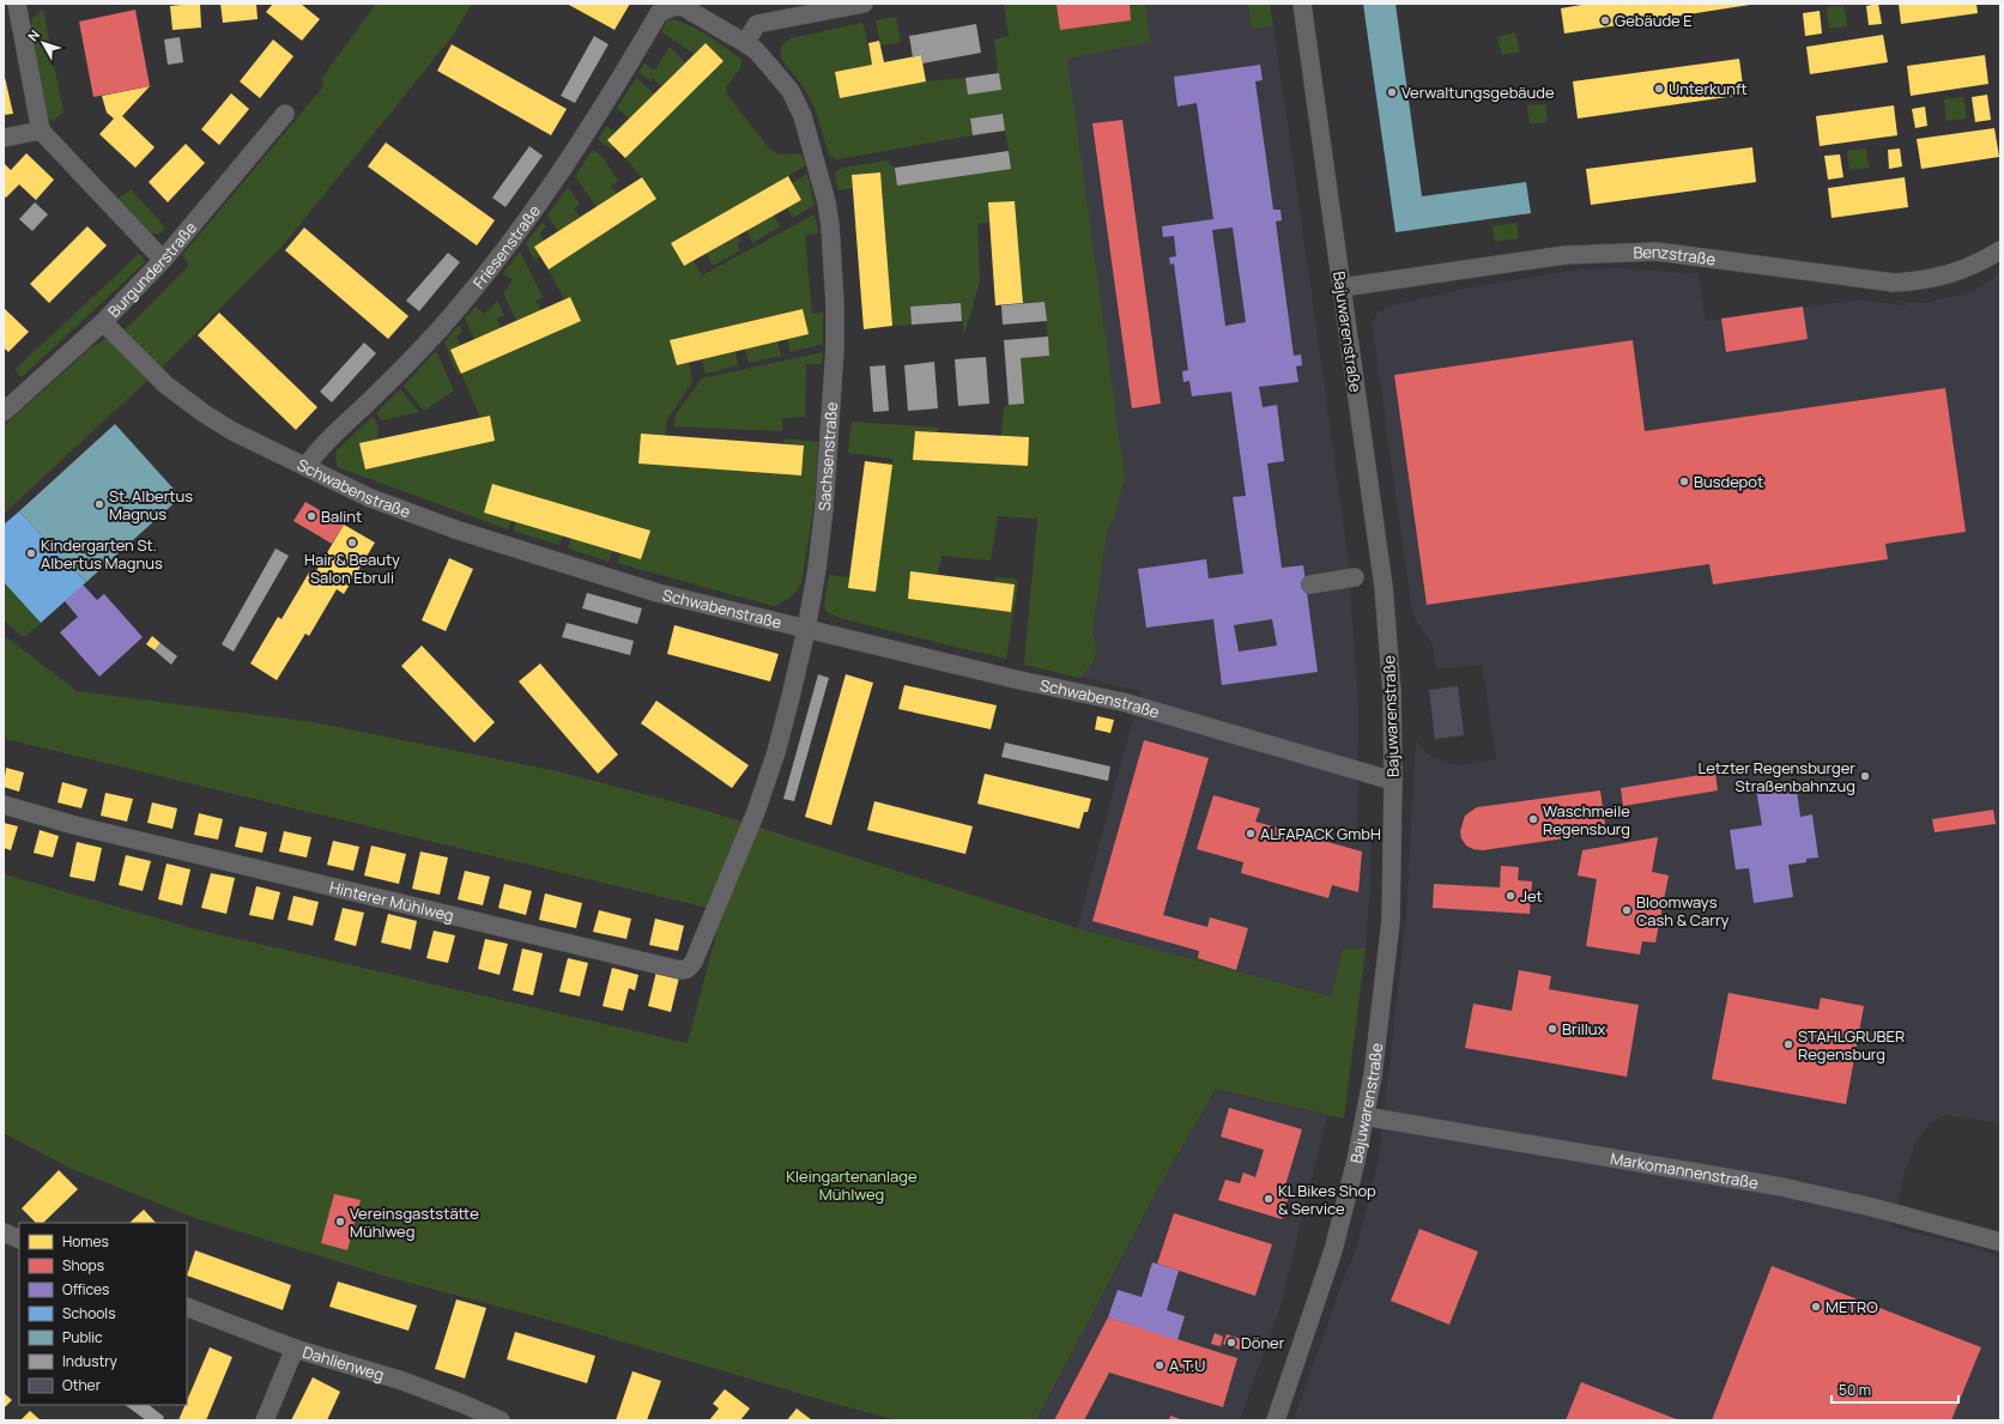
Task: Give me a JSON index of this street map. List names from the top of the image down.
{
  "streets": {
    "street": [
      "Friesenstraße",
      "Benzstraße",
      "Burgunderstraße",
      "Bajuwarenstraße",
      "Sachsenstraße",
      "Schwabenstraße",
      "Hinterer Mühlweg",
      "Markomannenstraße",
      "Dahlienweg"
    ]
  },
  "crossings": [
    ["Friesenstraße", "Sachsenstraße"],
    ["Friesenstraße", "Schwabenstraße"],
    ["Benzstraße", "Bajuwarenstraße"],
    ["Burgunderstraße", "Schwabenstraße"],
    ["Bajuwarenstraße", "Schwabenstraße"],
    ["Bajuwarenstraße", "Markomannenstraße"],
    ["Sachsenstraße", "Schwabenstraße"],
    ["Sachsenstraße", "Hinterer Mühlweg"]
  ],
  "parks": ["Kleingartenanlage Mühlweg"],
  "places": [
    "Gebäude E",
    "Unterkunft",
    "Verwaltungsgebäude",
    "Busdepot",
    "St. Albertus Magnus",
    "Balint",
    "Hair & Beauty Salon Ebruli",
    "Kindergarten St. Albertus Magnus",
    "Letzter Regensburger Straßenbahnzug",
    "Waschmeile Regensburg",
    "ALFAPACK GmbH",
    "Jet",
    "Bloomways Cash & Carry",
    "Brillux",
    "STAHLGRUBER Regensburg",
    "KL Bikes Shop & Service",
    "Vereinsgaststätte Mühlweg",
    "METRO",
    "Döner",
    "A.T.U"
  ],
  "legend": [
    "Homes",
    "Shops",
    "Offices",
    "Schools",
    "Public",
    "Industry",
    "Other"
  ],
  "scale_bar": "50 m",
  "north": "top left"
}
